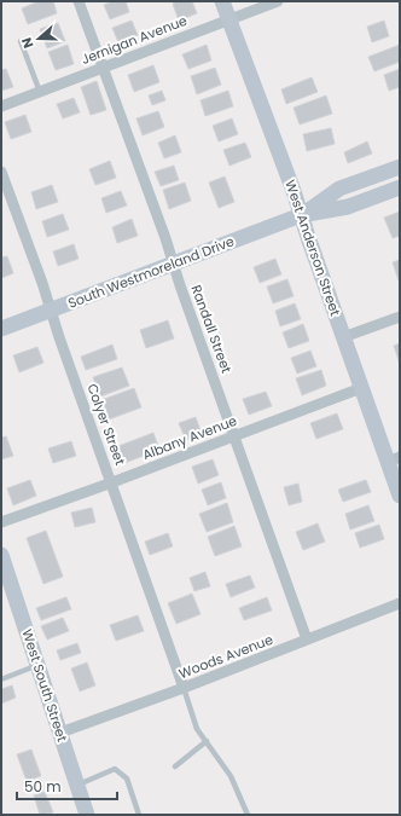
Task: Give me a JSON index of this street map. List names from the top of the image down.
{
  "streets": {
    "main road": ["West Anderson Street", "South Westmoreland Drive", "West South Street"],
    "street": [
      "Jernigan Avenue",
      "Randall Street",
      "Colyer Street",
      "Albany Avenue",
      "Woods Avenue"
    ]
  },
  "crossings": [
    ["Jernigan Avenue", "West Anderson Street"],
    ["Jernigan Avenue", "Randall Street"],
    ["West Anderson Street", "South Westmoreland Drive"],
    ["West Anderson Street", "Albany Avenue"],
    ["South Westmoreland Drive", "Randall Street"],
    ["South Westmoreland Drive", "Colyer Street"],
    ["Randall Street", "Albany Avenue"],
    ["Randall Street", "Woods Avenue"],
    ["Colyer Street", "Albany Avenue"],
    ["Colyer Street", "Woods Avenue"],
    ["Woods Avenue", "West South Street"]
  ],
  "scale_bar": "50 m",
  "north": "left"
}
